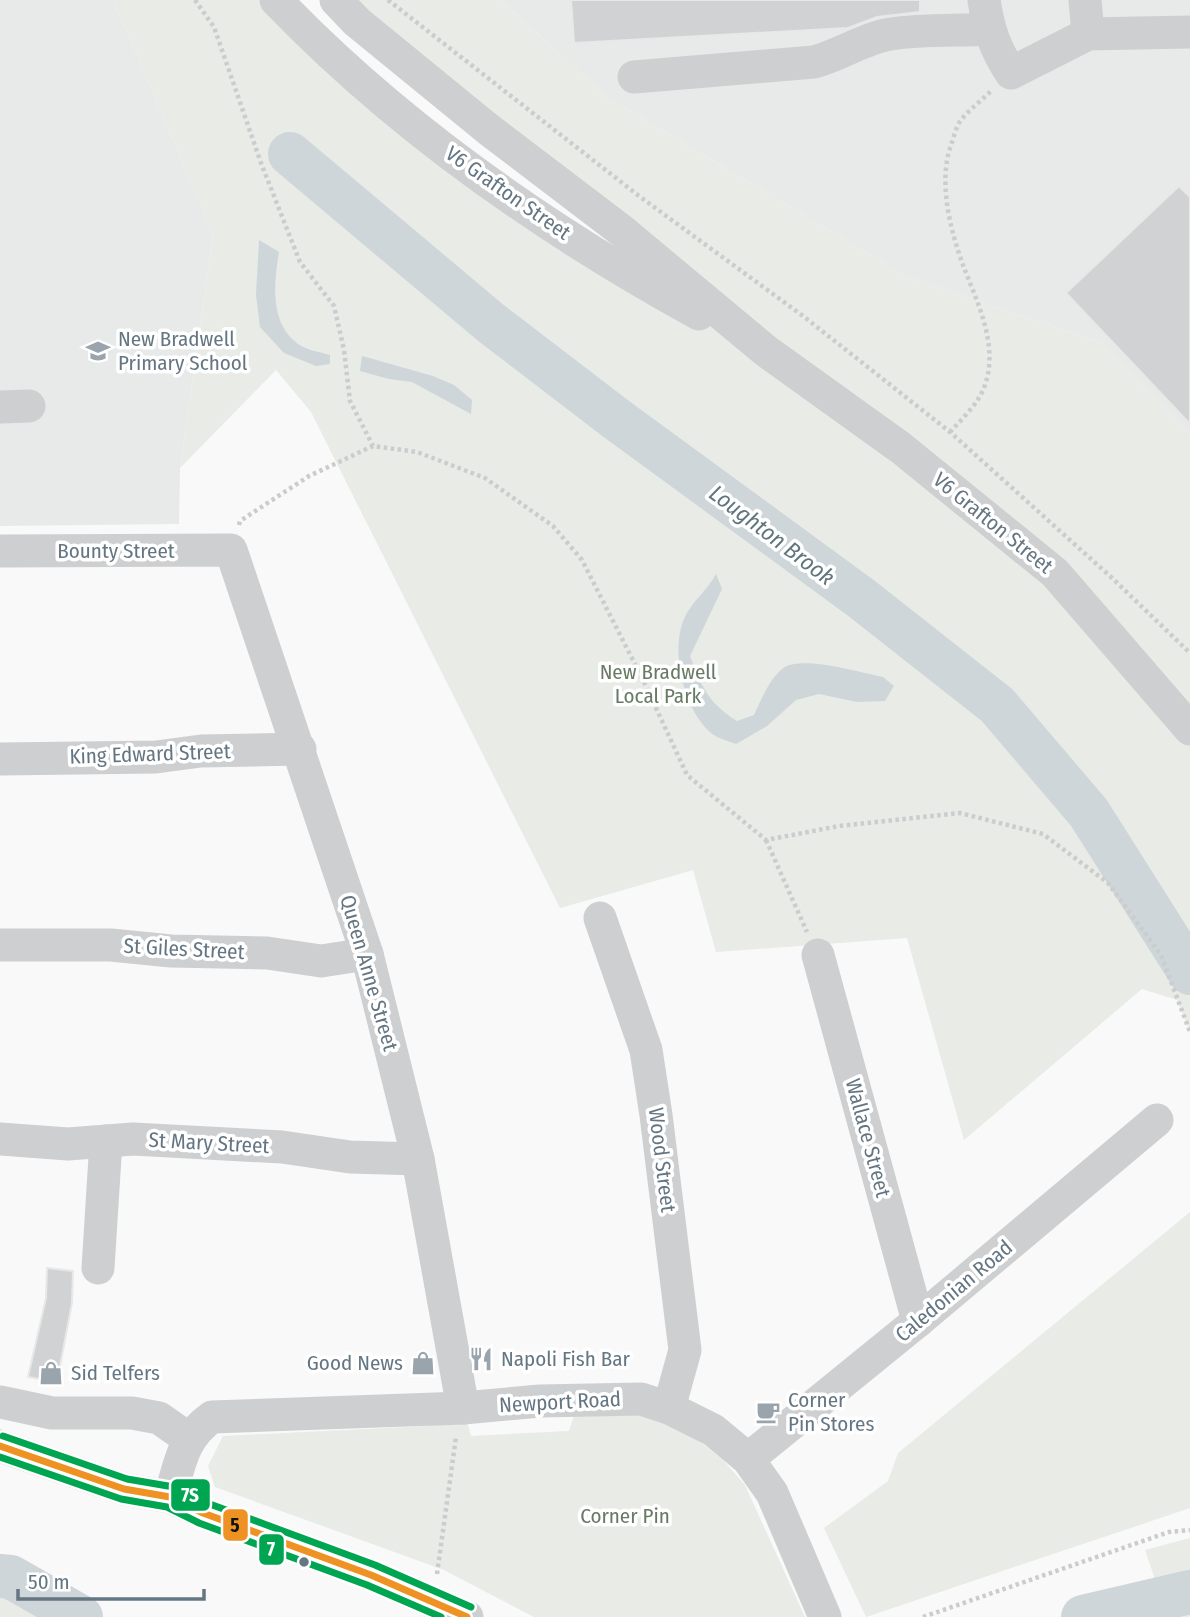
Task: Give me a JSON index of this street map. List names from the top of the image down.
{
  "streets": {
    "street": [
      "V6 Grafton Street",
      "Bounty Street",
      "King Edward Street",
      "St Giles Street",
      "Queen Anne Street",
      "Wallace Street",
      "St Mary Street",
      "Wood Street",
      "Caledonian Road",
      "Newport Road"
    ]
  },
  "crossings": [
    ["Bounty Street", "Queen Anne Street"],
    ["King Edward Street", "Queen Anne Street"],
    ["St Giles Street", "Queen Anne Street"],
    ["Queen Anne Street", "St Mary Street"],
    ["Queen Anne Street", "Newport Road"],
    ["Wallace Street", "Caledonian Road"],
    ["Wood Street", "Newport Road"],
    ["Caledonian Road", "Newport Road"]
  ],
  "water": ["Loughton Brook"],
  "parks": ["New Bradwell Local Park", "Corner Pin"],
  "places": {
    "school or university": ["New Bradwell Primary School"],
    "restaurant": ["Napoli Fish Bar"],
    "shop": ["Good News", "Sid Telfers"],
    "cafe": ["Corner Pin Stores"]
  },
  "lines": ["transit line 7S", "transit line 5", "transit line 7"],
  "scale_bar": "50 m"
}
